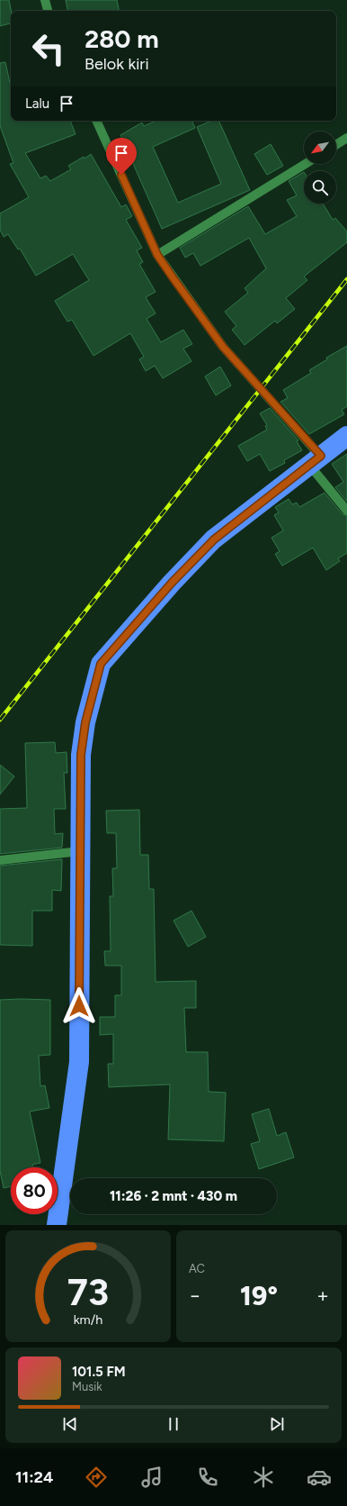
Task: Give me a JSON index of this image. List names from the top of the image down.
{
  "north": "bottom left",
  "page": {
    "turn": ["280 m", "Belok kiri"],
    "then": "Lalu",
    "limit": "80",
    "trip": "11:26 · 2 mnt · 430 m",
    "tile": "AC",
    "heat": ["−", "19°", "+"],
    "song": ["101.5 FM", "Musik"],
    "tabs": "11:24",
    "gauge": ["73", "km/h"]
  }
}
